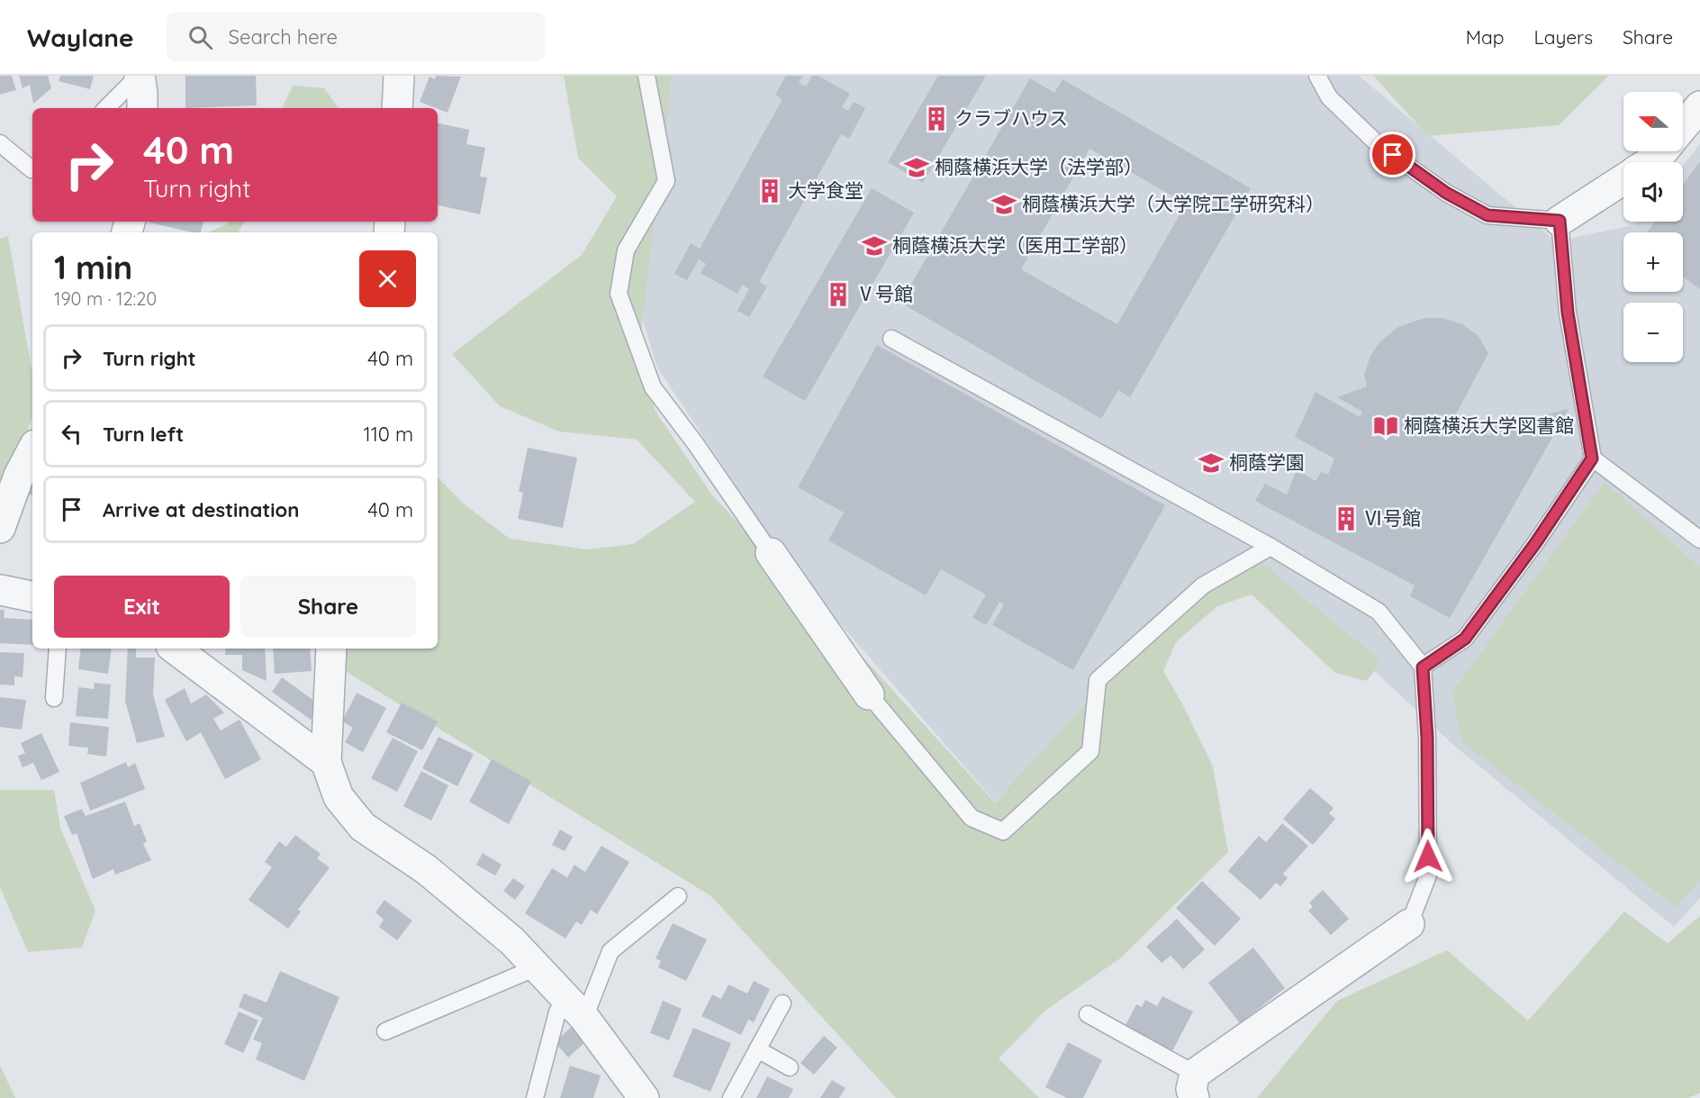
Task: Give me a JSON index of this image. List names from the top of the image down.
{
  "places": {
    "building": [
      "クラブハウス",
      "大学食堂",
      "Ⅴ号館",
      "Ⅵ号館"
    ],
    "school or university": [
      "桐蔭横浜大学（法学部）",
      "桐蔭横浜大学（大学院工学研究科）",
      "桐蔭横浜大学（医用工学部）",
      "桐蔭学園"
    ],
    "library": ["桐蔭横浜大学図書館"]
  },
  "north": "left",
  "page": {
    "header": "Waylane",
    "search": "Search here",
    "nav": ["Map", "Layers", "Share"],
    "map_buttons": ["+", "−"],
    "turn": ["40 m", "Turn right"],
    "heading": ["1 min", "190 m · 12:20"],
    "list": [
      {
        "name": "Turn right",
        "value": "40 m"
      },
      {
        "name": "Turn left",
        "value": "110 m"
      },
      {
        "name": "Arrive at destination",
        "value": "40 m"
      }
    ],
    "buttons": ["Exit", "Share"]
  }
}
